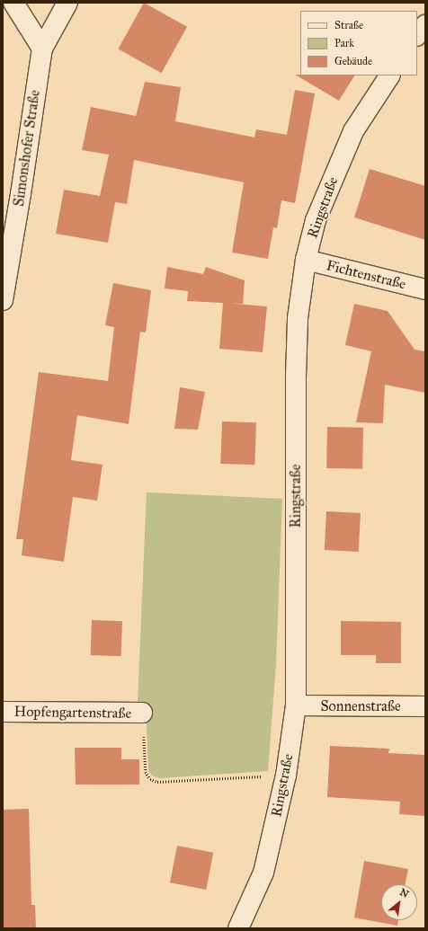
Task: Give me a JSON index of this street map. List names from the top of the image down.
{
  "streets": {
    "street": [
      "Simonshofer Straße",
      "Ringstraße",
      "Fichtenstraße",
      "Sonnenstraße",
      "Hopfengartenstraße"
    ]
  },
  "crossings": [
    ["Ringstraße", "Fichtenstraße"],
    ["Ringstraße", "Sonnenstraße"]
  ],
  "legend": ["Straße", "Park", "Gebäude"],
  "north": "top right"
}
